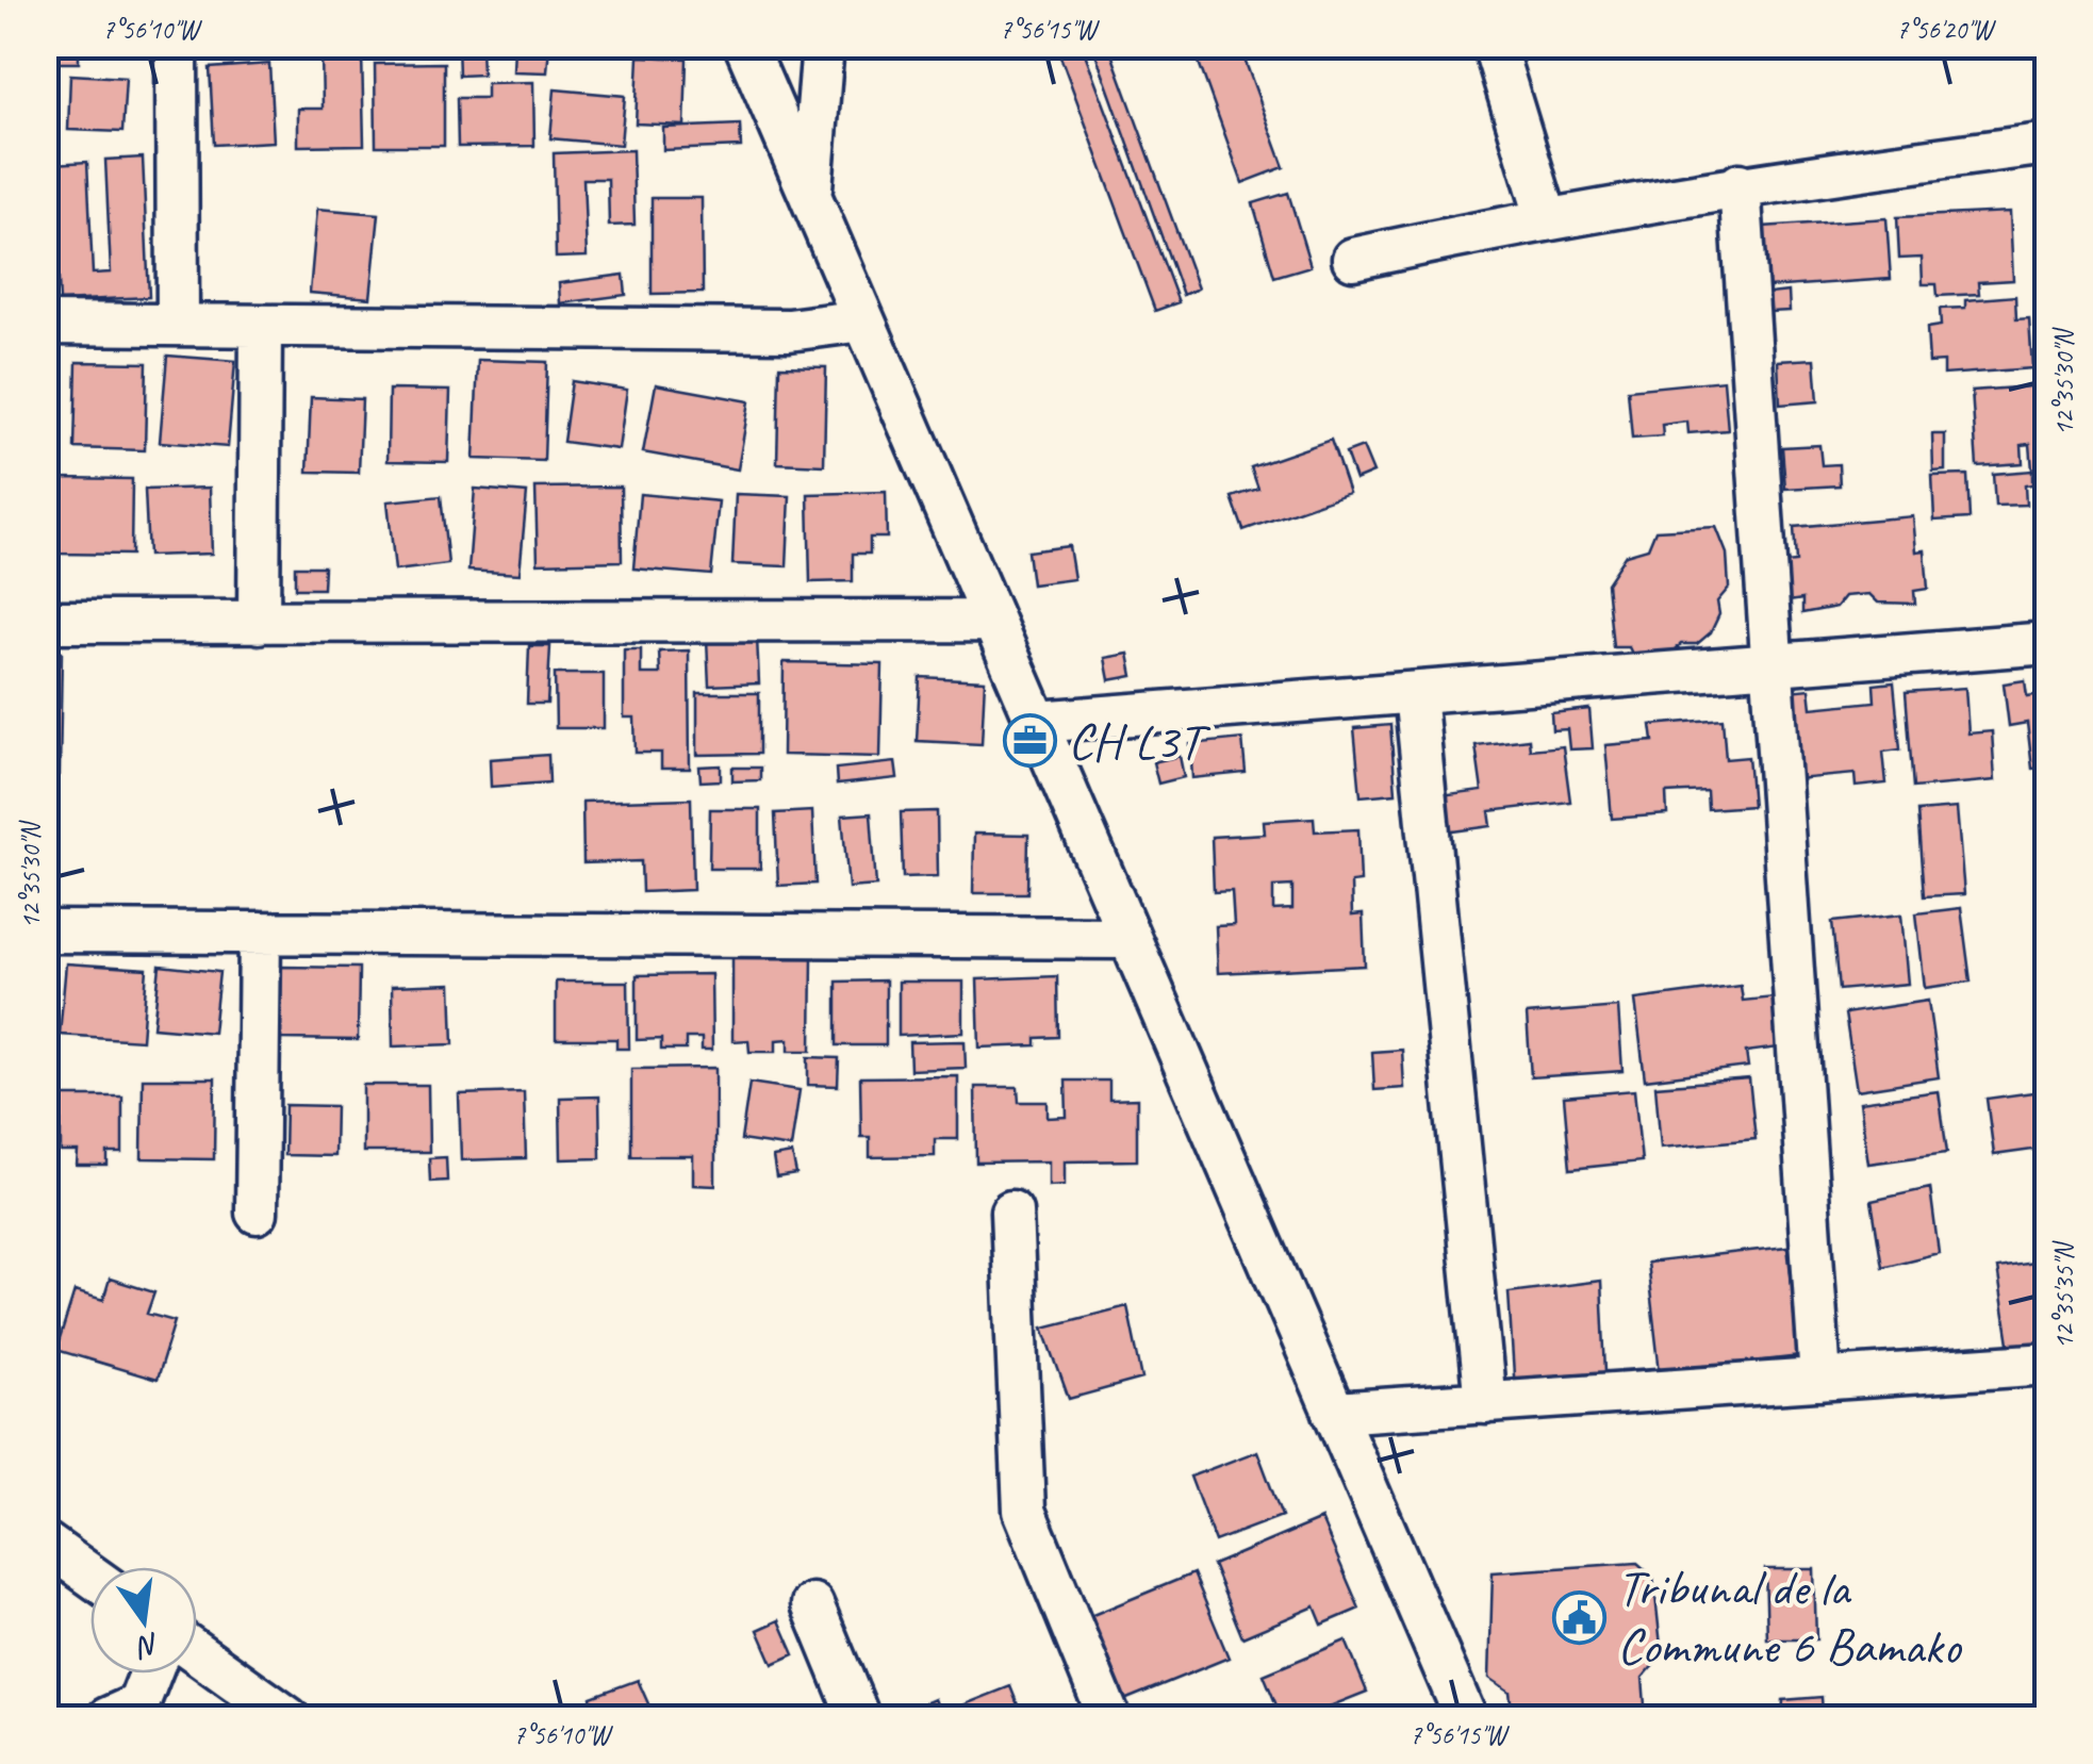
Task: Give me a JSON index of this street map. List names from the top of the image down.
{
  "places": {
    "office": ["CH L3T"],
    "public building": ["Tribunal de la Commune 6 Bamako"]
  },
  "north": "bottom",
  "coordinates": [
    "7°56'10\"W",
    "7°56'15\"W",
    "7°56'20\"W",
    "12°35'30\"N",
    "12°35'35\"N"
  ]
}
